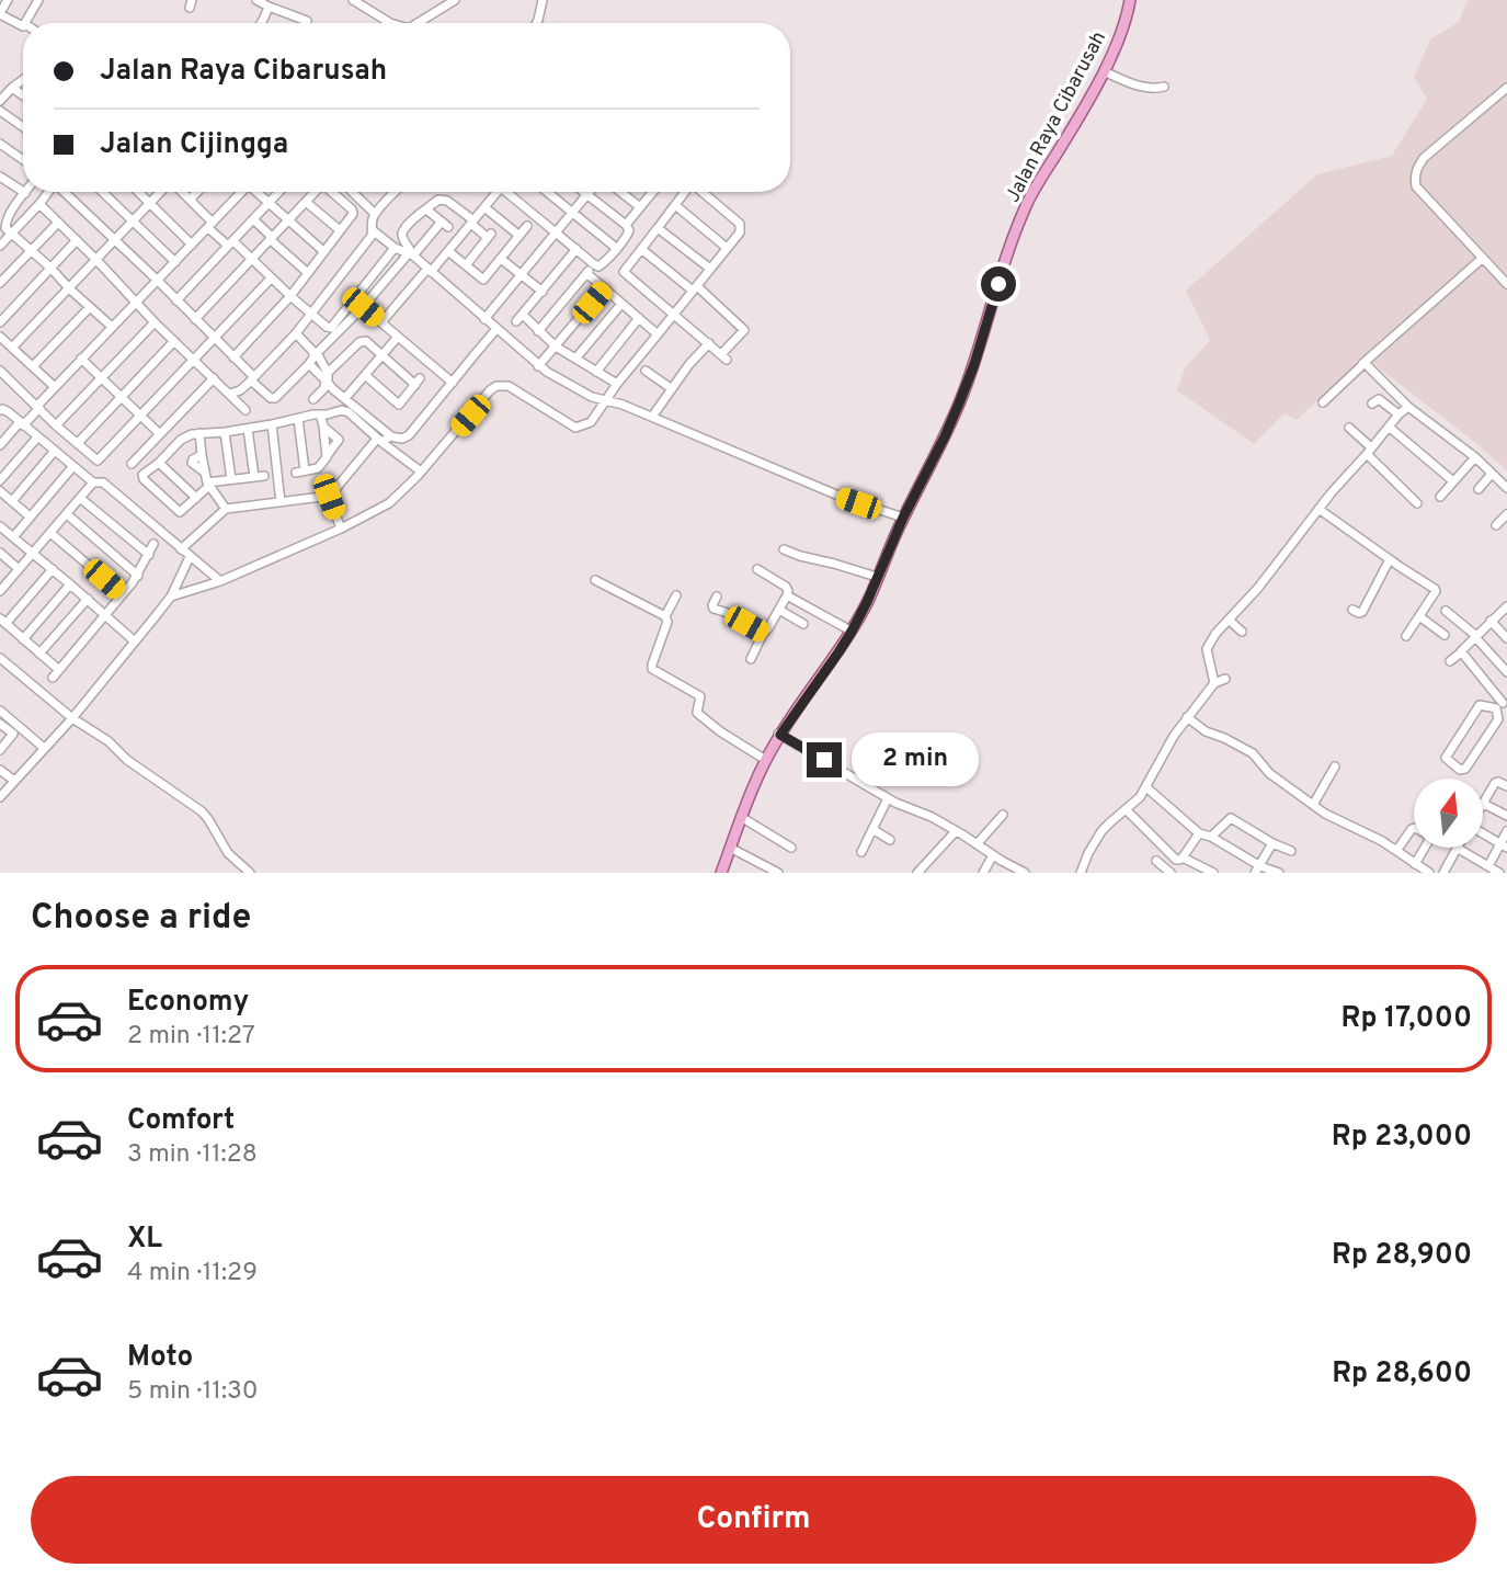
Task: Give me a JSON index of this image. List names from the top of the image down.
{
  "streets": {
    "main road": ["Jalan Raya Cibarusah"]
  },
  "north": "top",
  "page": {
    "banner": ["Jalan Raya Cibarusah", "Jalan Cijingga"],
    "bubble": "2 min",
    "heading": "Choose a ride",
    "list": [
      {
        "name": "Economy",
        "note": "2 min · 11:27",
        "value": "Rp 17,000"
      },
      {
        "name": "Comfort",
        "note": "3 min · 11:28",
        "value": "Rp 23,000"
      },
      {
        "name": "XL",
        "note": "4 min · 11:29",
        "value": "Rp 28,900"
      },
      {
        "name": "Moto",
        "note": "5 min · 11:30",
        "value": "Rp 28,600"
      }
    ],
    "buttons": "Confirm"
  }
}
